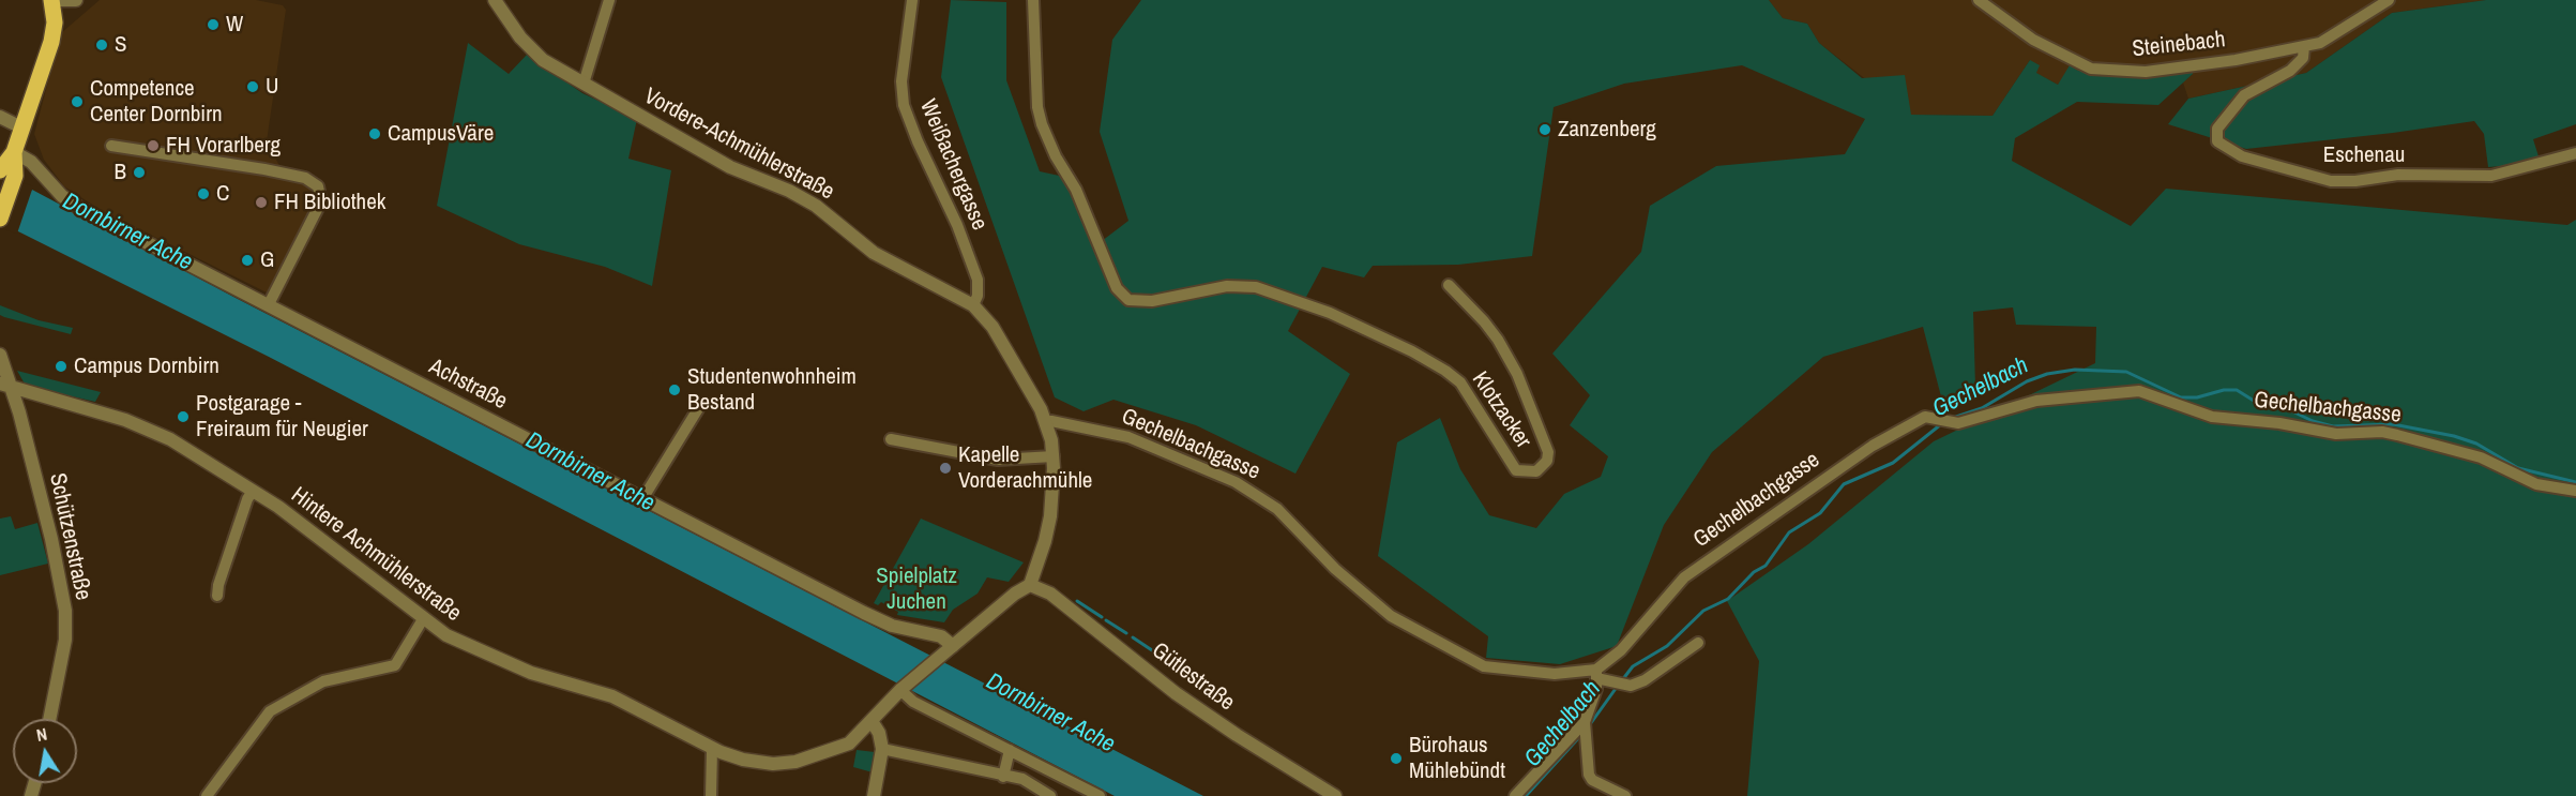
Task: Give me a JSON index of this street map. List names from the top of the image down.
{
  "streets": {
    "street": [
      "Steinebach",
      "Vordere-Achmühlerstraße",
      "Eschenau",
      "Weißachergasse",
      "Achstraße",
      "Gechelbachgasse",
      "Klotzacker",
      "Schützenstraße",
      "Hintere Achmühlerstraße",
      "Gütlestraße"
    ]
  },
  "crossings": [
    ["Steinebach", "Eschenau"],
    ["Vordere-Achmühlerstraße", "Weißachergasse"],
    ["Vordere-Achmühlerstraße", "Gechelbachgasse"],
    ["Vordere-Achmühlerstraße", "Gütlestraße"],
    ["Schützenstraße", "Hintere Achmühlerstraße"]
  ],
  "water": ["Dornbirner Ache", "Gechelbach"],
  "parks": ["Spielplatz Juchen"],
  "places": [
    "W",
    "S",
    "U",
    "Competence Center Dornbirn",
    "Zanzenberg",
    "CampusVäre",
    "FH Vorarlberg",
    "B",
    "C",
    "FH Bibliothek",
    "G",
    "Campus Dornbirn",
    "Studentenwohnheim Bestand",
    "Postgarage - Freiraum für Neugier",
    "Kapelle Vorderachmühle",
    "Bürohaus Mühlebündt"
  ],
  "north": "top"
}
